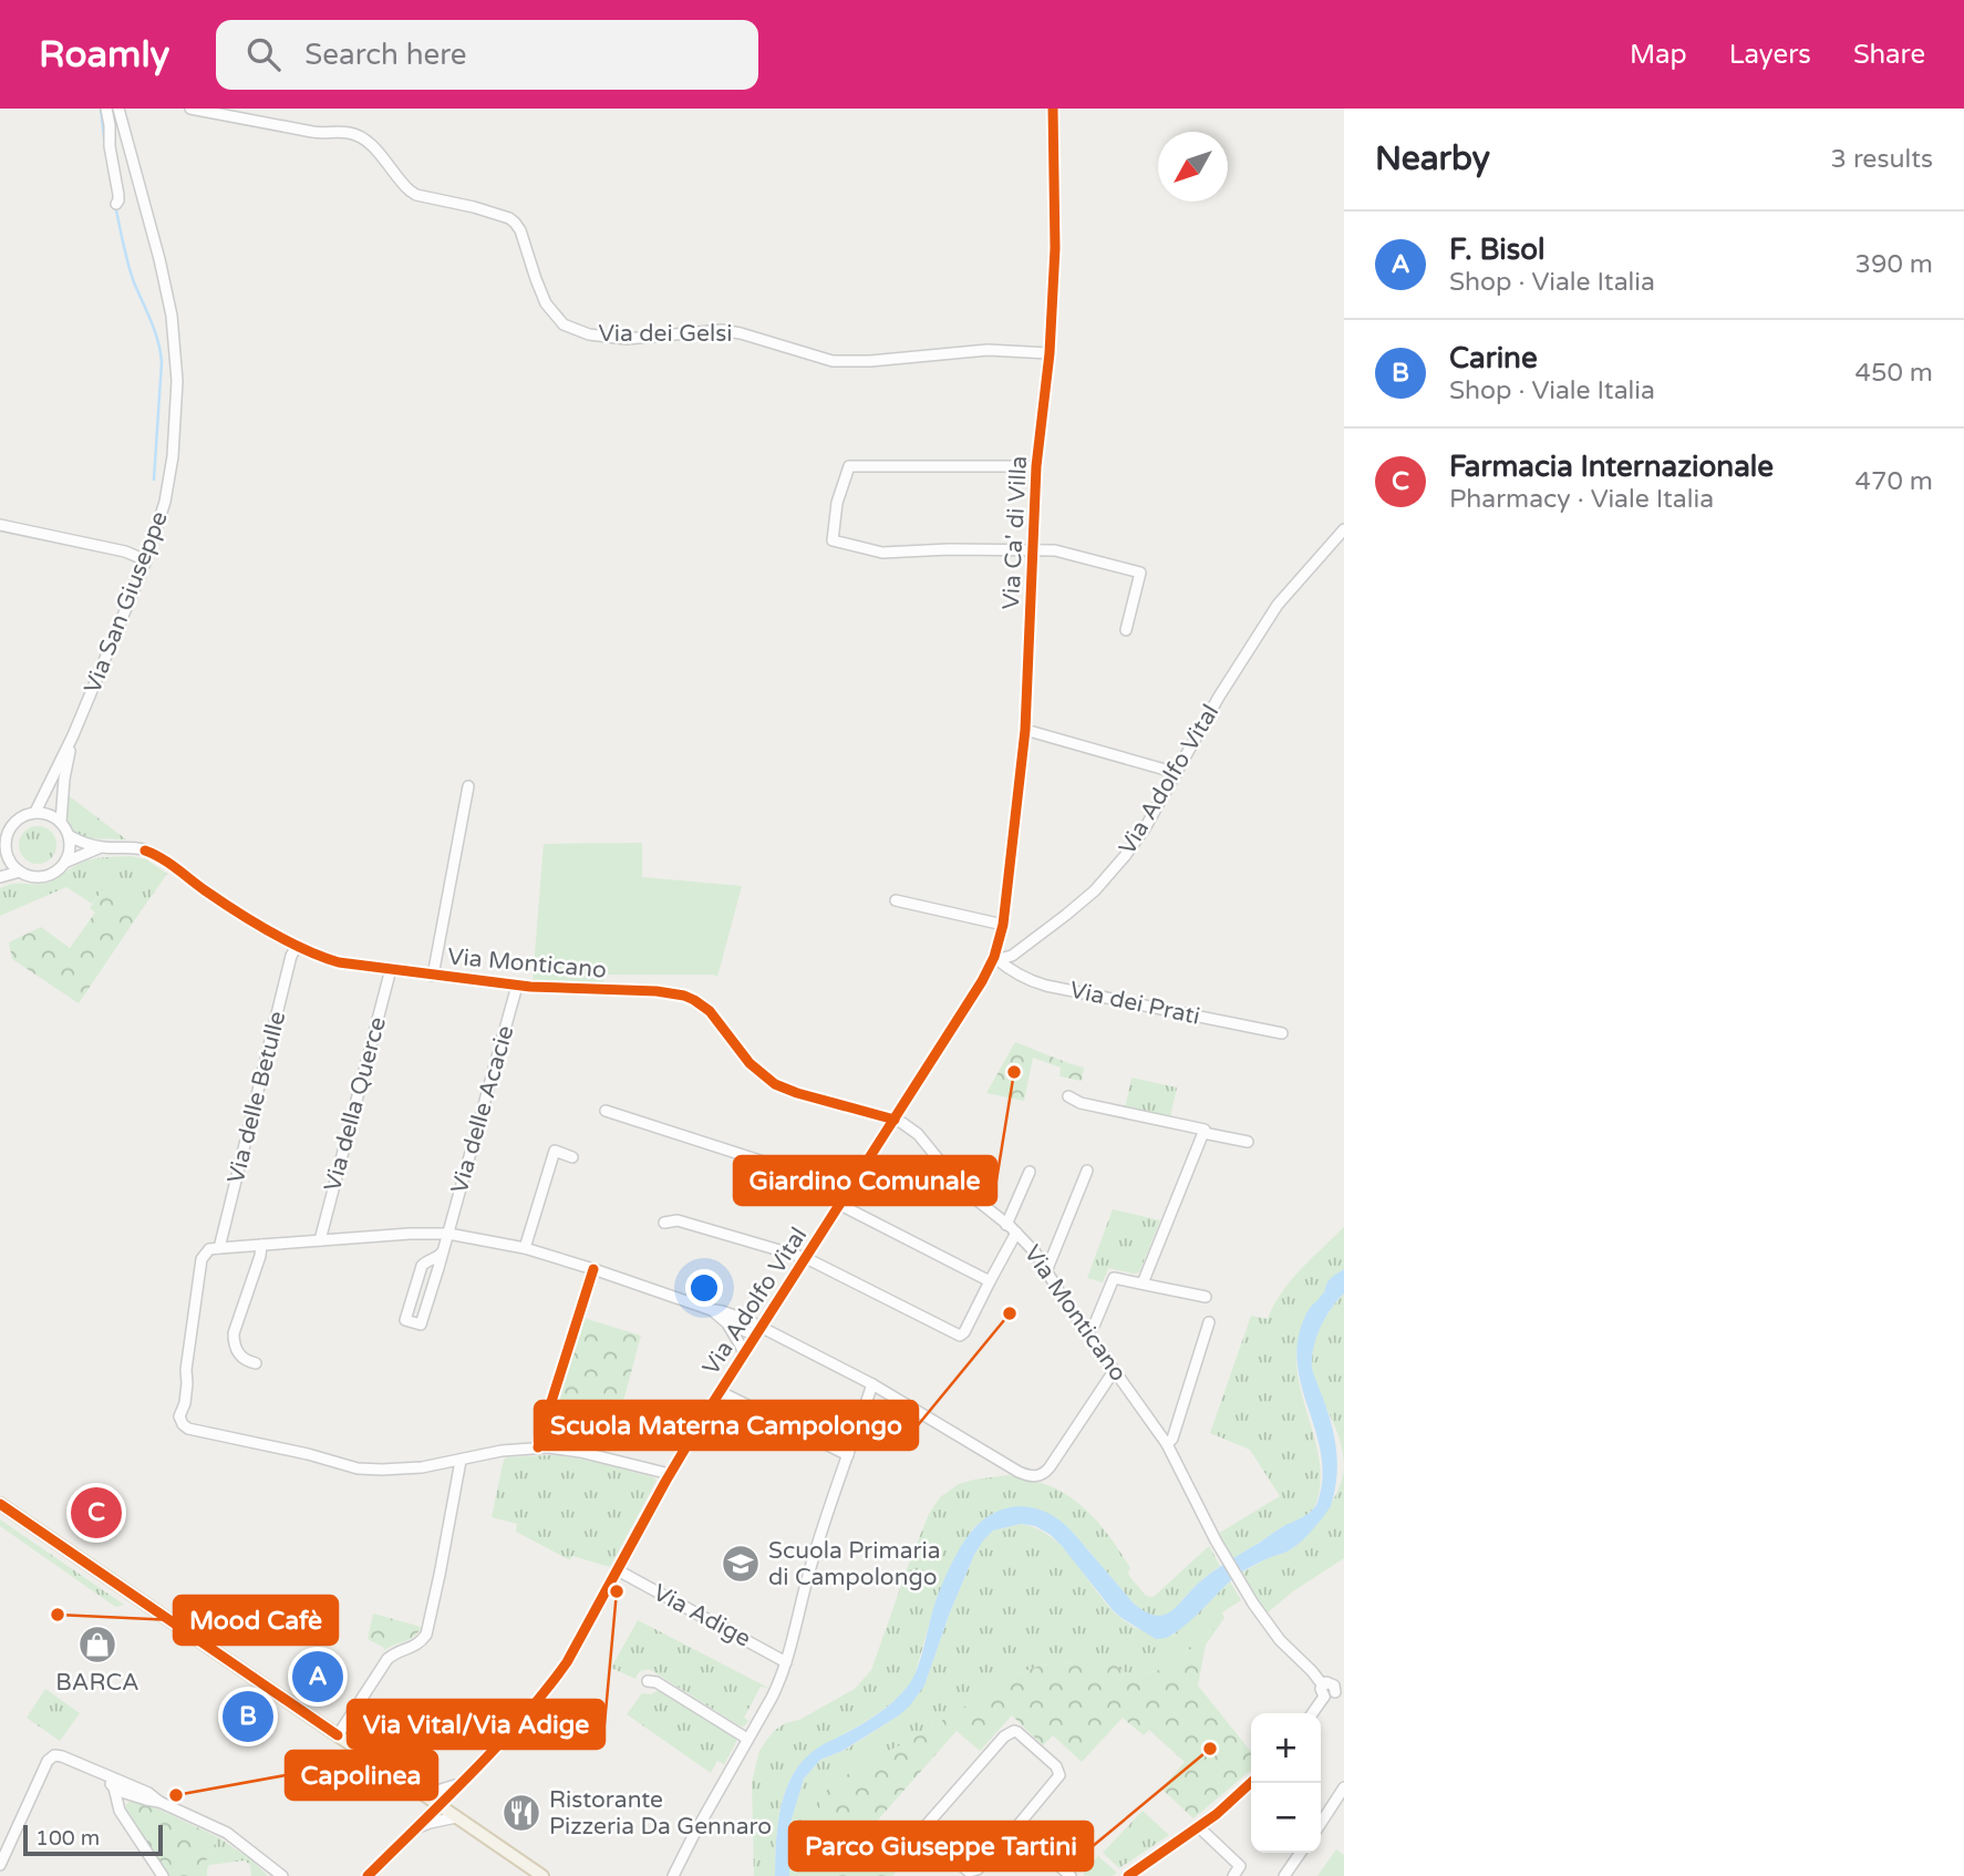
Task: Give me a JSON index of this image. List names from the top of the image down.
{
  "streets": {
    "street": [
      "Via dei Gelsi",
      "Via Ca' di Villa",
      "Via San Giuseppe",
      "Via Adolfo Vital",
      "Via Monticano",
      "Via dei Prati",
      "Via delle Betulle",
      "Via della Querce",
      "Via delle Acacie",
      "Via Adige"
    ]
  },
  "crossings": [
    ["Via dei Gelsi", "Via Ca' di Villa"],
    ["Via Ca' di Villa", "Via Adolfo Vital"],
    ["Via Ca' di Villa", "Via dei Prati"],
    ["Via San Giuseppe", "Via Monticano"],
    ["Via Adolfo Vital", "Via Monticano"],
    ["Via Adolfo Vital", "Via dei Prati"],
    ["Via Adolfo Vital", "Via Adige"],
    ["Via Monticano", "Via delle Betulle"],
    ["Via Monticano", "Via della Querce"],
    ["Via Monticano", "Via delle Acacie"]
  ],
  "places": {
    "other": [
      "Giardino Comunale",
      "Scuola Materna Campolongo",
      "Via Vital/Via Adige",
      "Mood Cafè",
      "Parco Giuseppe Tartini",
      "Capolinea"
    ],
    "school or university": ["Scuola Primaria di Campolongo"],
    "shop": ["BARCA"],
    "restaurant": ["Ristorante Pizzeria Da Gennaro"]
  },
  "scale_bar": "100 m",
  "north": "bottom left",
  "page": {
    "header": "Roamly",
    "search": "Search here",
    "nav": ["Map", "Layers", "Share"],
    "heading": ["Nearby", "3 results"],
    "list": [
      {
        "mark": "A",
        "name": "F. Bisol",
        "note": "Shop · Viale Italia",
        "value": "390 m"
      },
      {
        "mark": "B",
        "name": "Carine",
        "note": "Shop · Viale Italia",
        "value": "450 m"
      },
      {
        "mark": "C",
        "name": "Farmacia Internazionale",
        "note": "Pharmacy · Viale Italia",
        "value": "470 m"
      }
    ],
    "pins": ["C", "A", "B"],
    "map_buttons": ["+", "−"],
    "scale": "100 m"
  }
}
